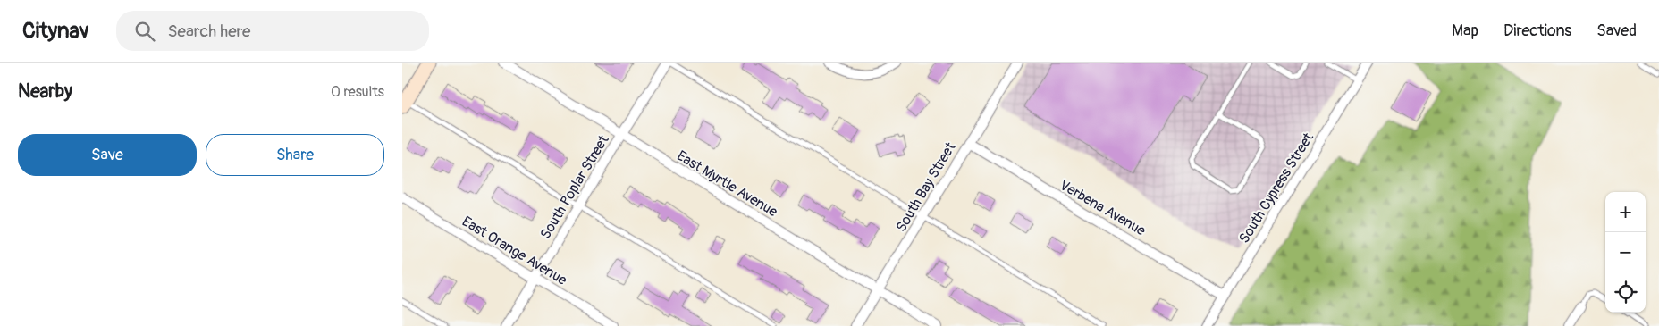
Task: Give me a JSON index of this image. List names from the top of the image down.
{
  "streets": {
    "street": [
      "East Myrtle Avenue",
      "South Poplar Street",
      "South Bay Street",
      "South Cypress Street",
      "Verbena Avenue",
      "East Orange Avenue"
    ]
  },
  "crossings": [
    ["East Myrtle Avenue", "South Poplar Street"],
    ["East Myrtle Avenue", "South Bay Street"],
    ["South Poplar Street", "East Orange Avenue"],
    ["South Bay Street", "Verbena Avenue"],
    ["South Cypress Street", "Verbena Avenue"]
  ],
  "page": {
    "header": "Citynav",
    "search": "Search here",
    "nav": ["Map", "Directions", "Saved"],
    "heading": ["Nearby", "0 results"],
    "buttons": ["Save", "Share"],
    "map_buttons": ["+", "−"]
  }
}
